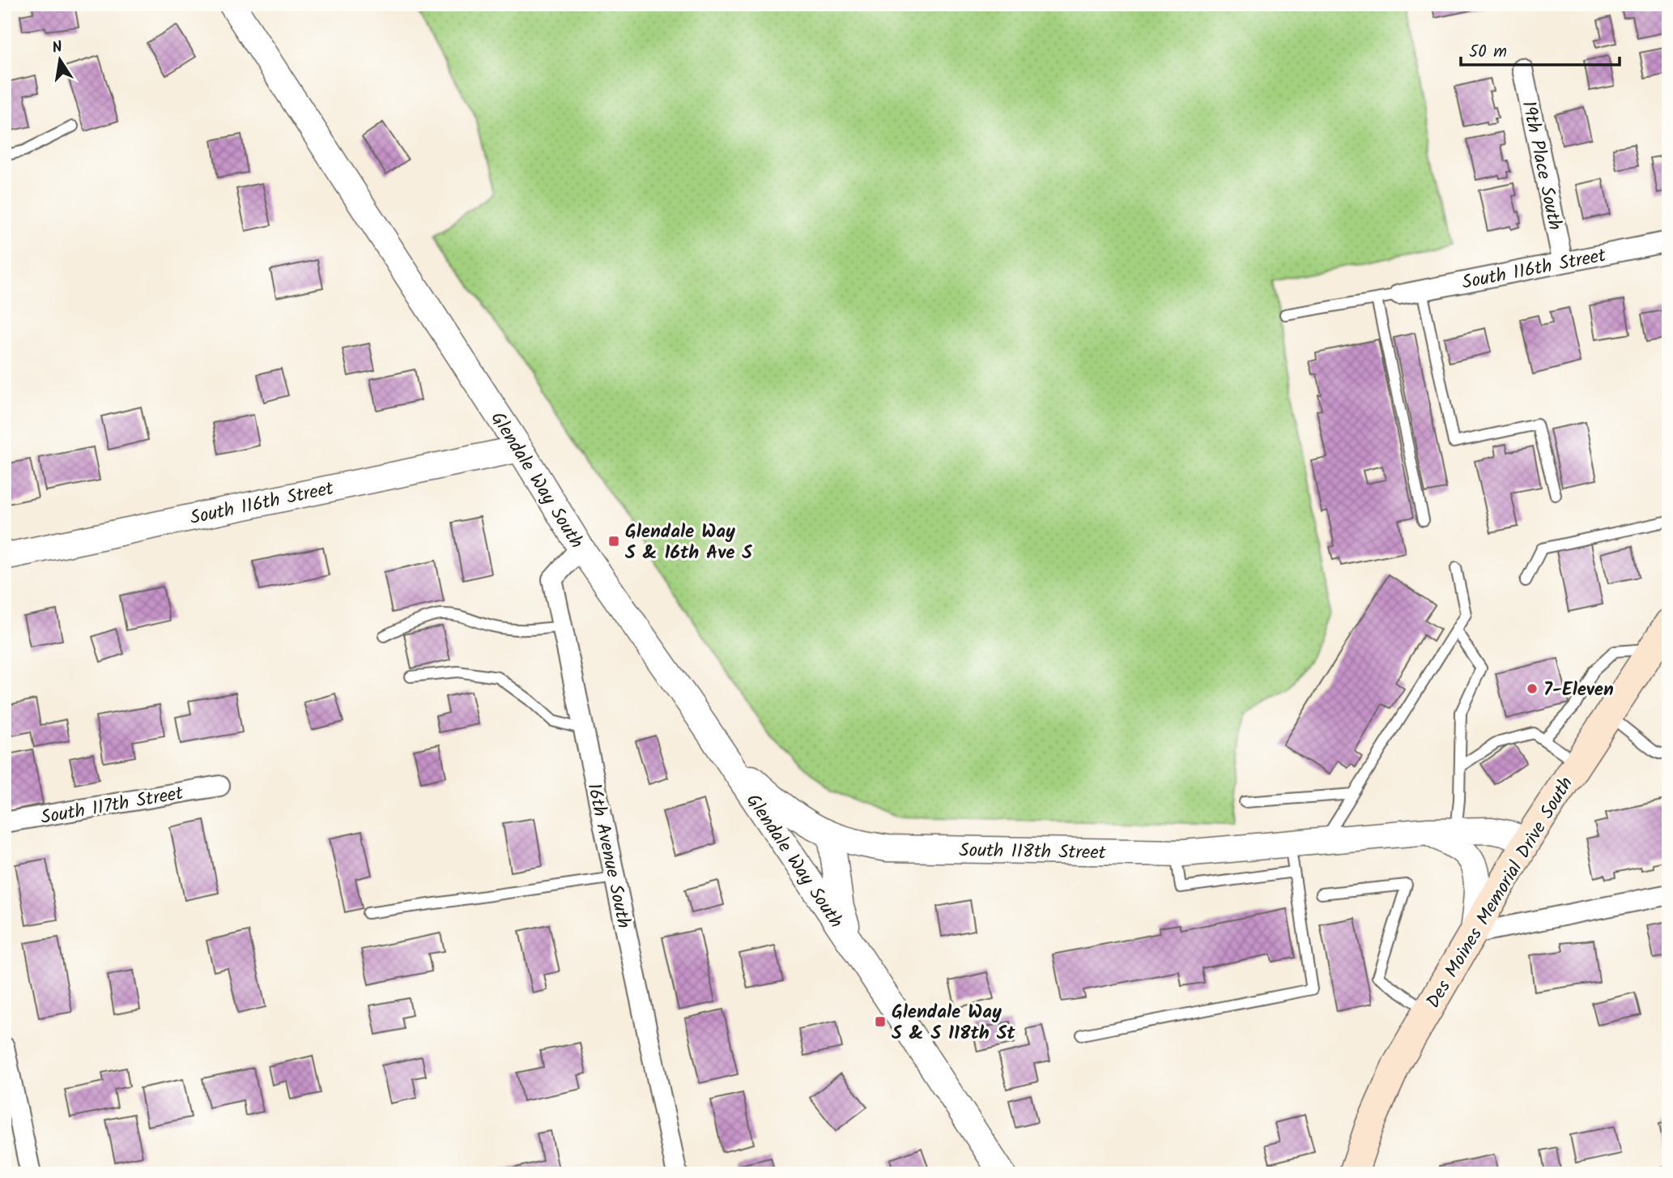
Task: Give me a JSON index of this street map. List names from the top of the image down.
{
  "streets": {
    "main road": ["Des Moines Memorial Drive South"],
    "street": [
      "19th Place South",
      "South 116th Street",
      "Glendale Way South",
      "South 117th Street",
      "South 118th Street",
      "16th Avenue South"
    ]
  },
  "crossings": [
    ["19th Place South", "South 116th Street"],
    ["South 116th Street", "Glendale Way South"],
    ["Glendale Way South", "South 118th Street"],
    ["Glendale Way South", "16th Avenue South"],
    ["South 118th Street", "Des Moines Memorial Drive South"]
  ],
  "places": {
    "transit": ["Glendale Way S & 16th Ave S", "Glendale Way S & S 118th St"],
    "other": ["7-Eleven"]
  },
  "scale_bar": "50 m",
  "north": "top"
}
